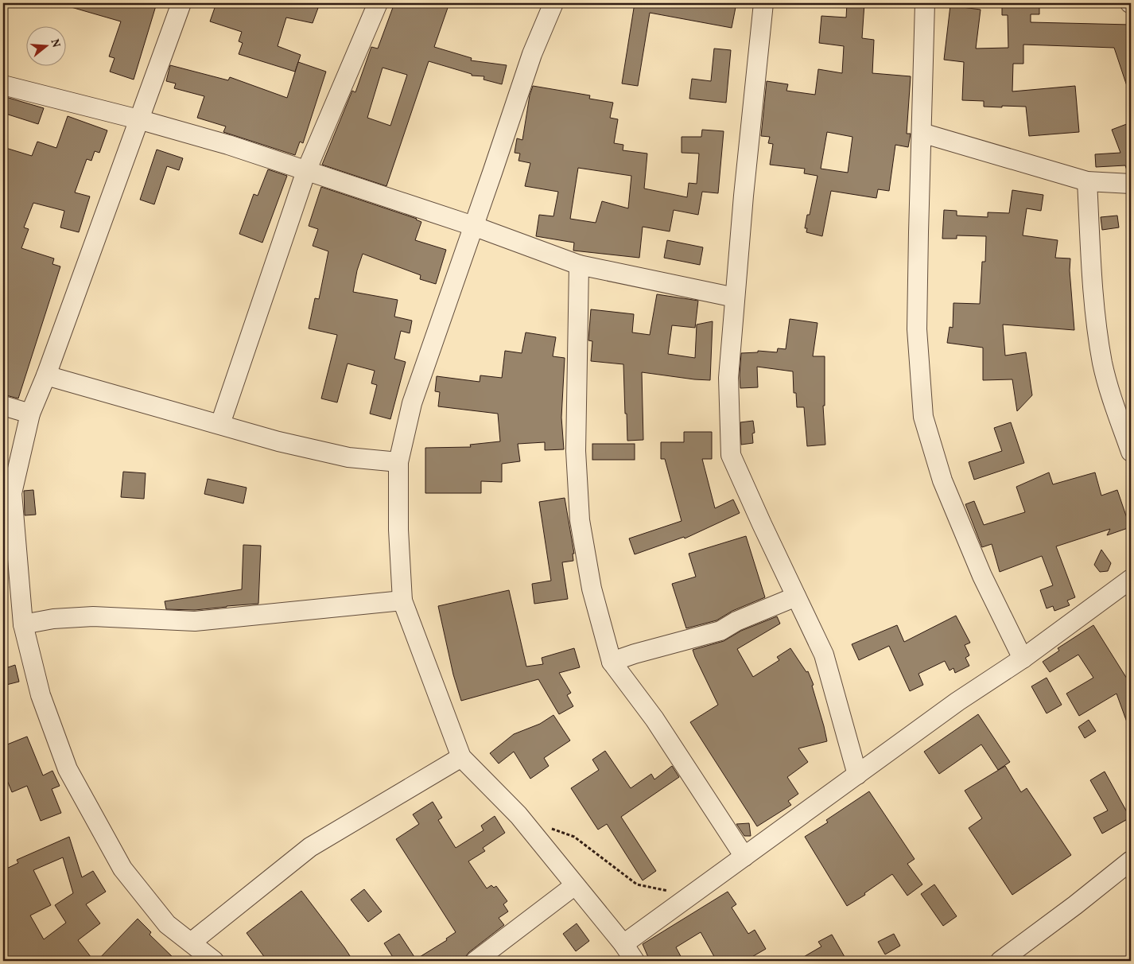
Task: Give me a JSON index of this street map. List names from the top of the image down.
{
  "north": "right"
}
